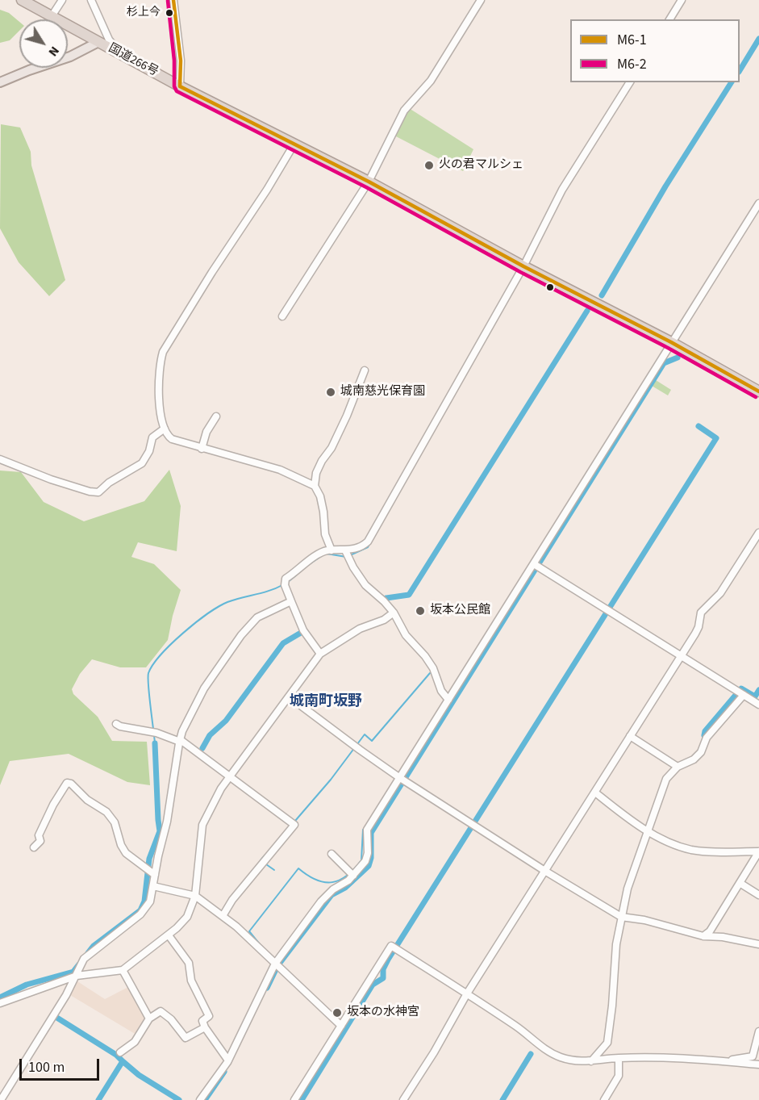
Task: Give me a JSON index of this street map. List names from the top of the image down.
{
  "streets": {
    "highway": ["国道266号"]
  },
  "districts": ["城南町坂野"],
  "places": [
    "杉上今",
    "火の君マルシェ",
    "城南慈光保育園",
    "坂本公民館",
    "坂本の水神宮"
  ],
  "lines": ["transit line M6-1", "transit line M6-2"],
  "legend": ["M6-1", "M6-2"],
  "scale_bar": "100 m",
  "north": "bottom right"
}
